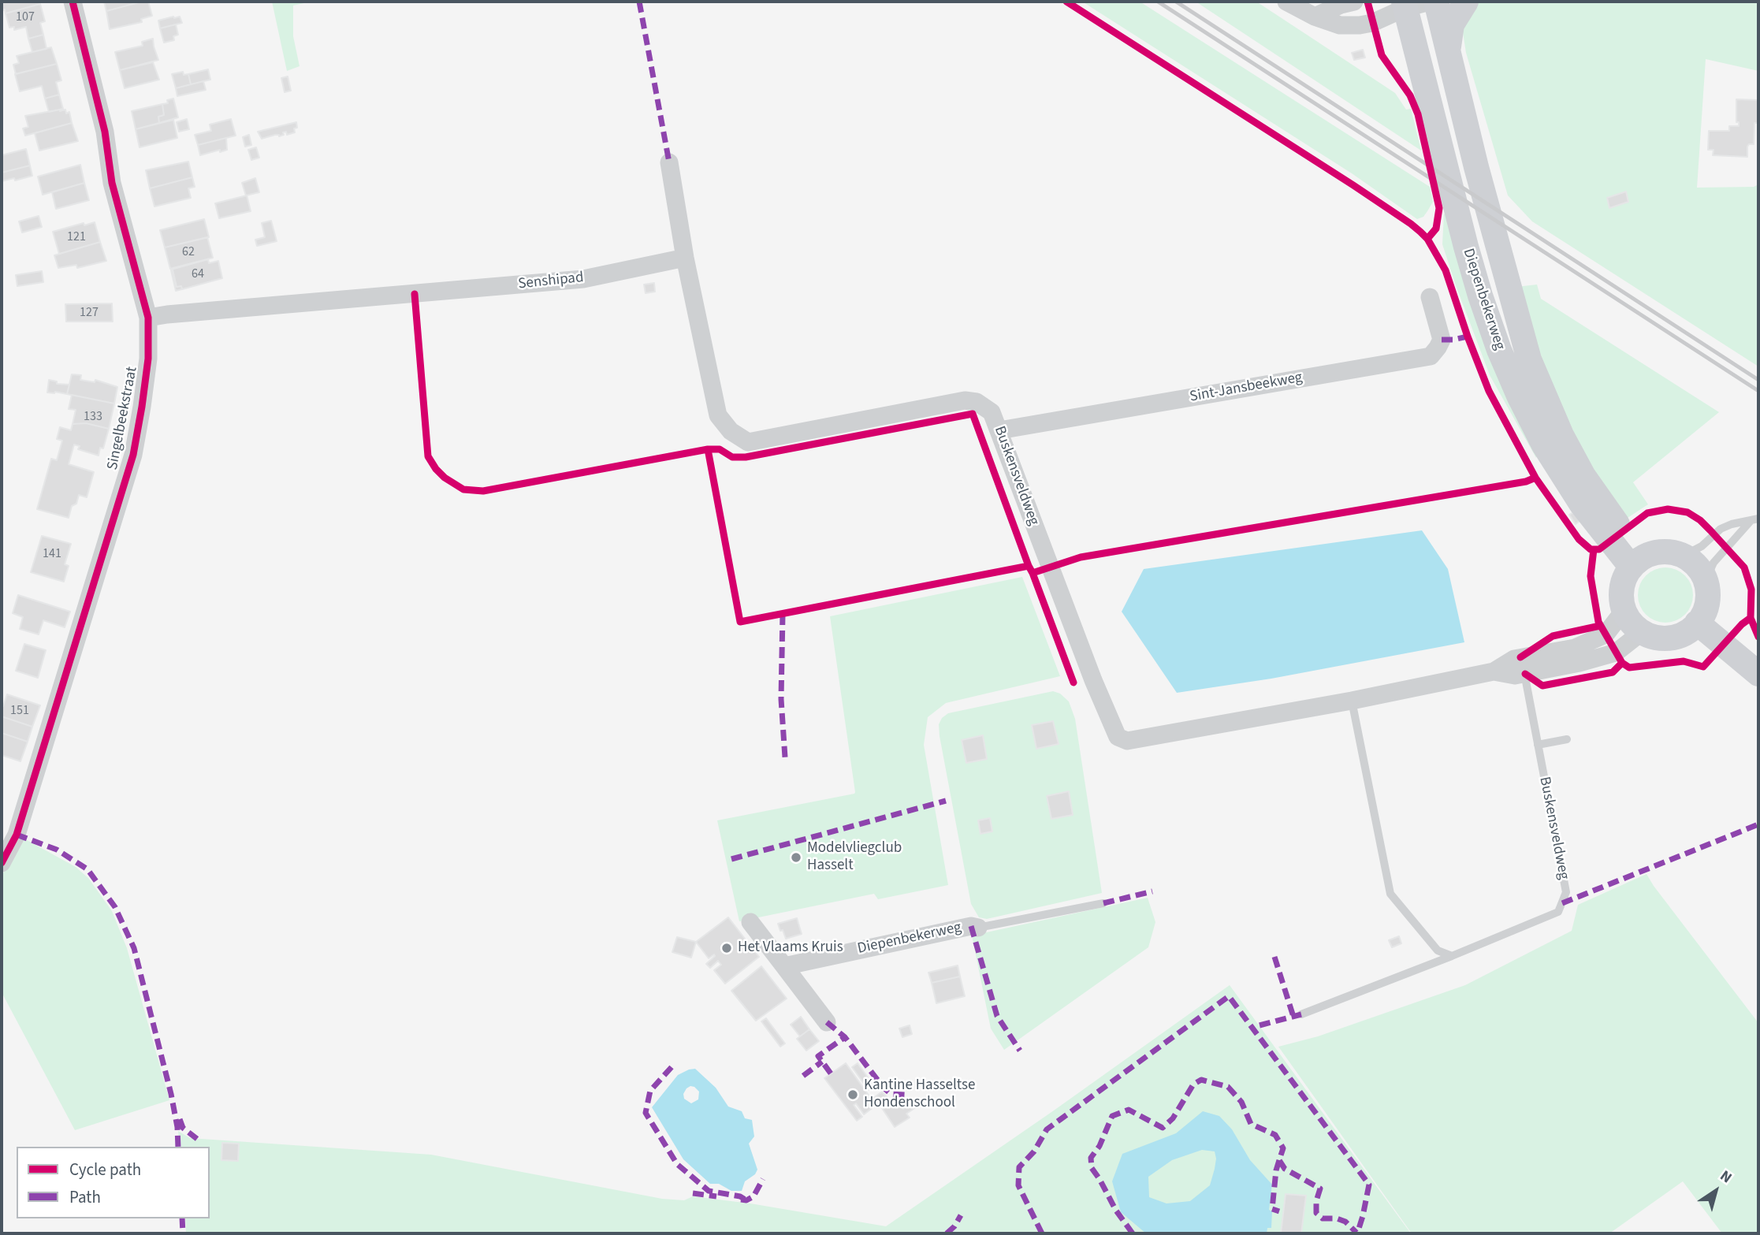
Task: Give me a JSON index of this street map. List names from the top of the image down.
{
  "streets": {
    "main road": ["Diepenbekerweg"],
    "street": [
      "Senshipad",
      "Sint-Jansbeekweg",
      "Singelbeekstraat",
      "Buskensveldweg"
    ]
  },
  "crossings": [
    ["Senshipad", "Singelbeekstraat"],
    ["Senshipad", "Buskensveldweg"],
    ["Diepenbekerweg", "Buskensveldweg"],
    ["Sint-Jansbeekweg", "Buskensveldweg"]
  ],
  "places": ["Modelvliegclub Hasselt", "Het Vlaams Kruis", "Kantine Hasseltse Hondenschool"],
  "house_numbers": [
    "107",
    "121",
    "62",
    "64",
    "127",
    "133",
    "141",
    "151"
  ],
  "legend": ["Cycle path", "Path"],
  "north": "top right"
}
